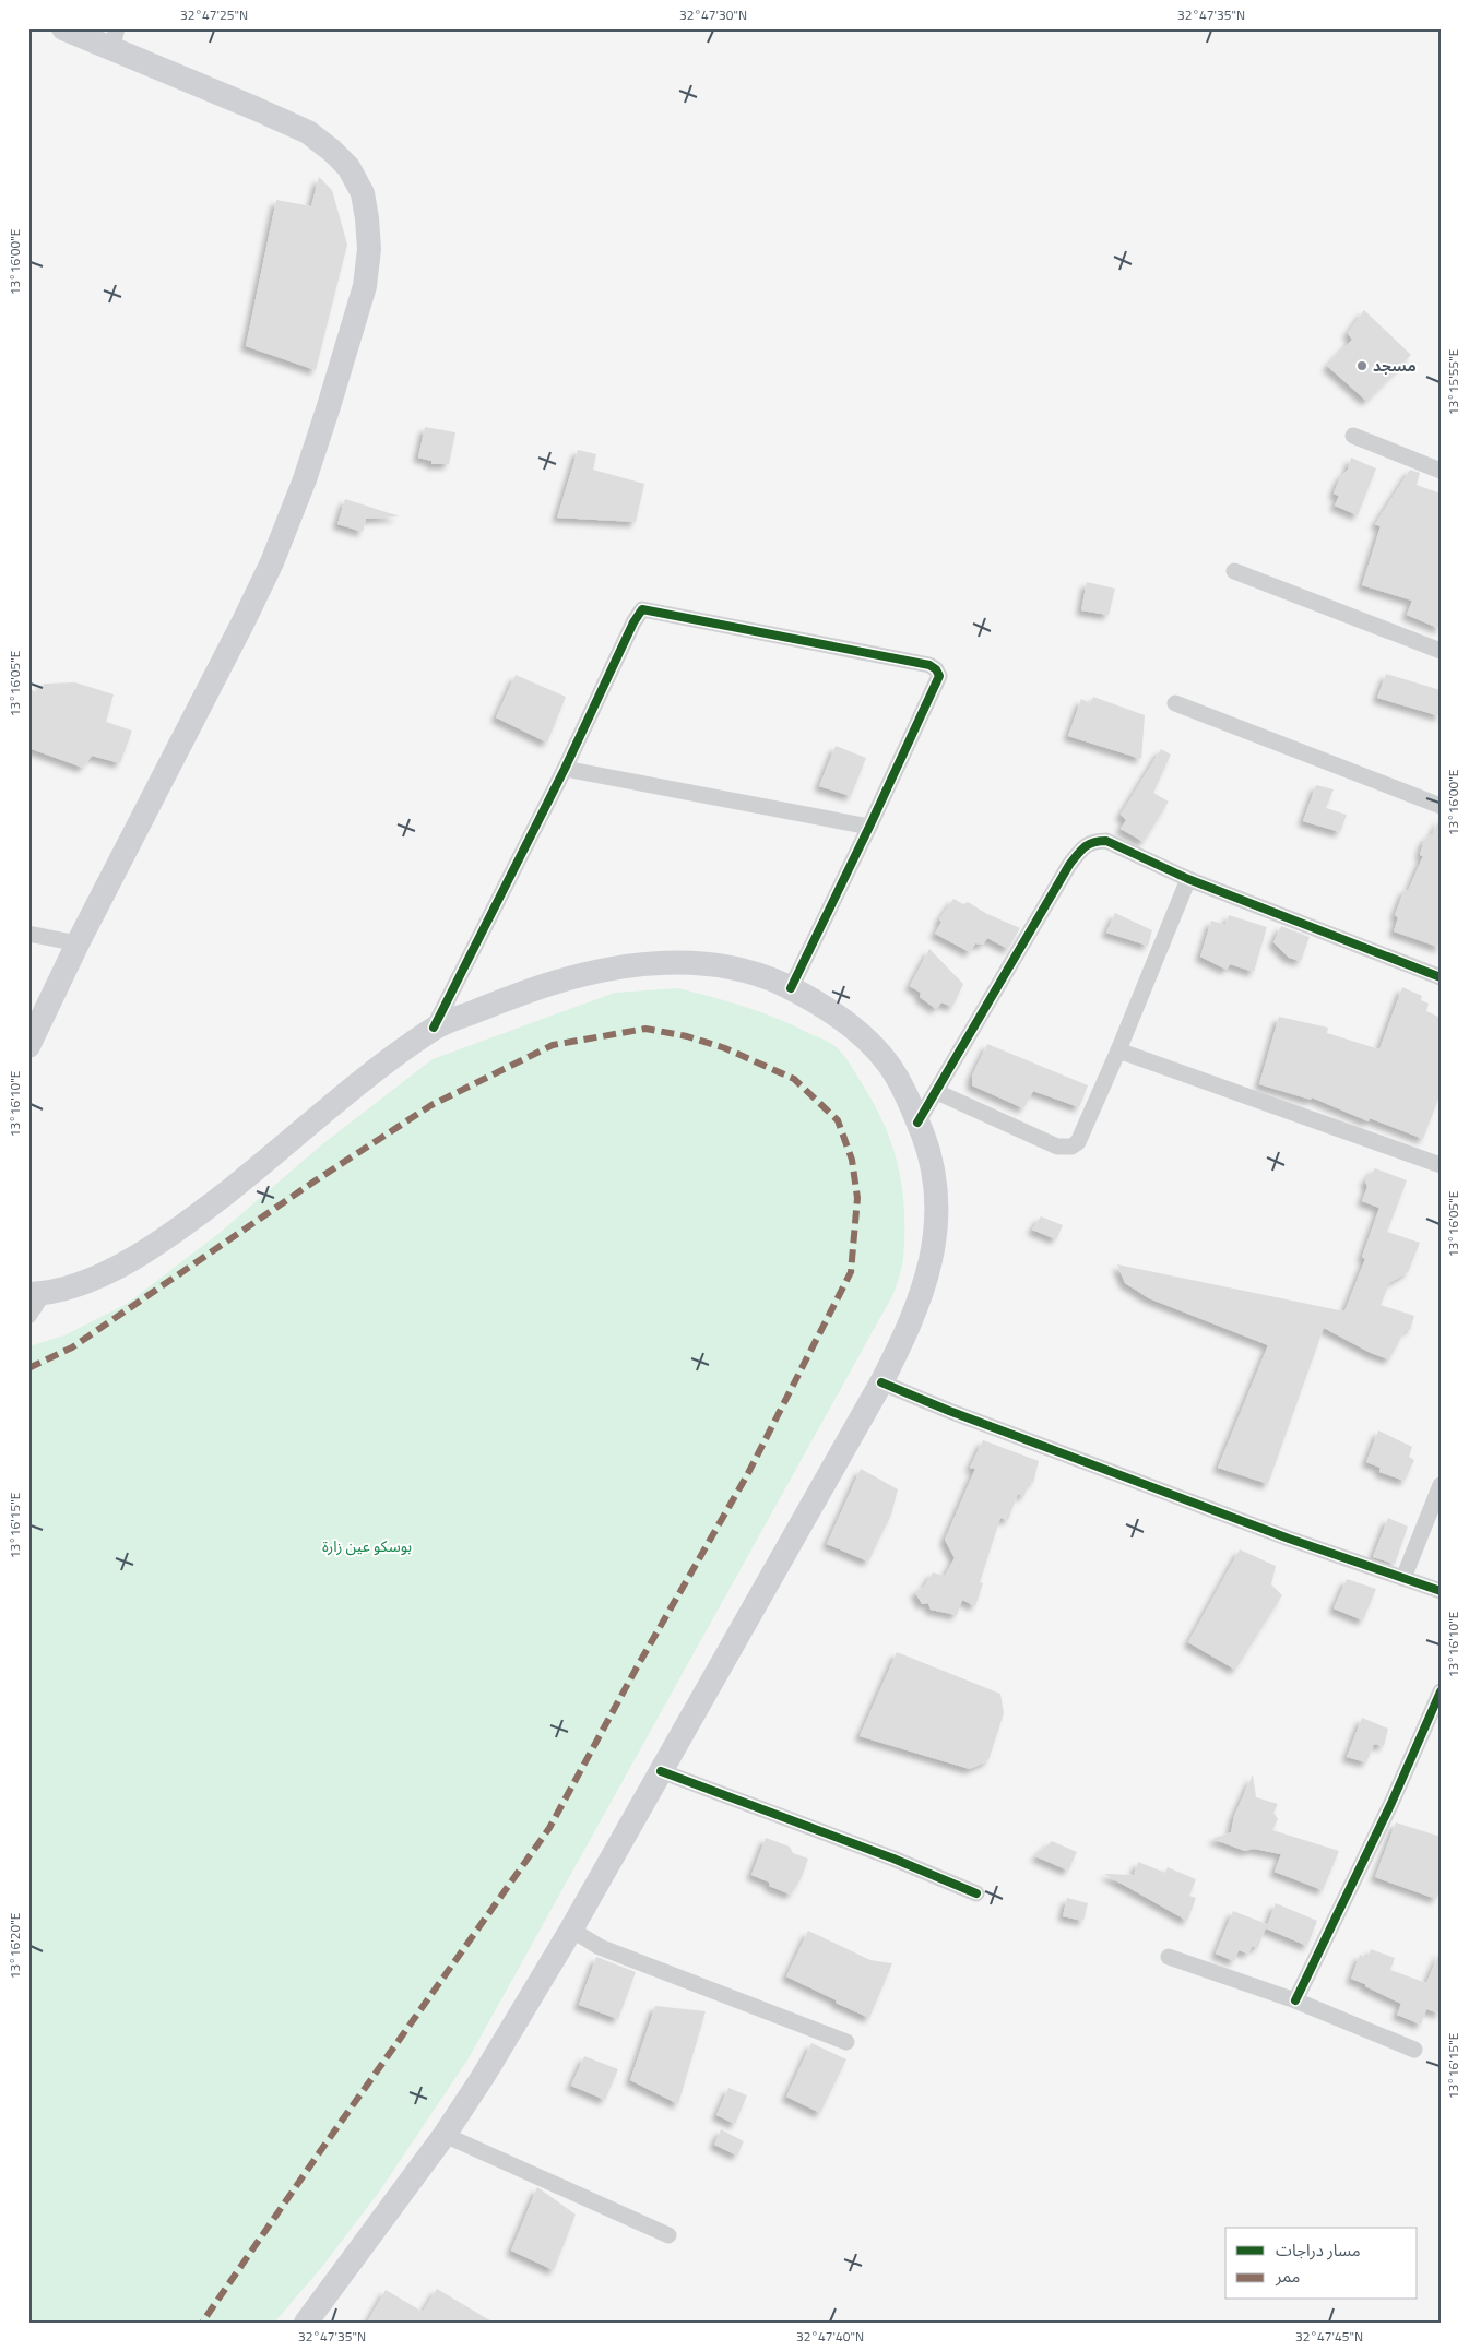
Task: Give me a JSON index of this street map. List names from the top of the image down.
{
  "parks": ["بوسكو عين زارة"],
  "places": ["مسجد"],
  "legend": ["مسار دراجات", "ممر"],
  "coordinates": [
    "32°47'25\"N",
    "32°47'30\"N",
    "32°47'35\"N",
    "13°16'00\"E",
    "13°15'55\"E",
    "13°16'05\"E",
    "13°16'10\"E",
    "13°16'15\"E",
    "13°16'20\"E",
    "32°47'40\"N",
    "32°47'45\"N"
  ]
}
